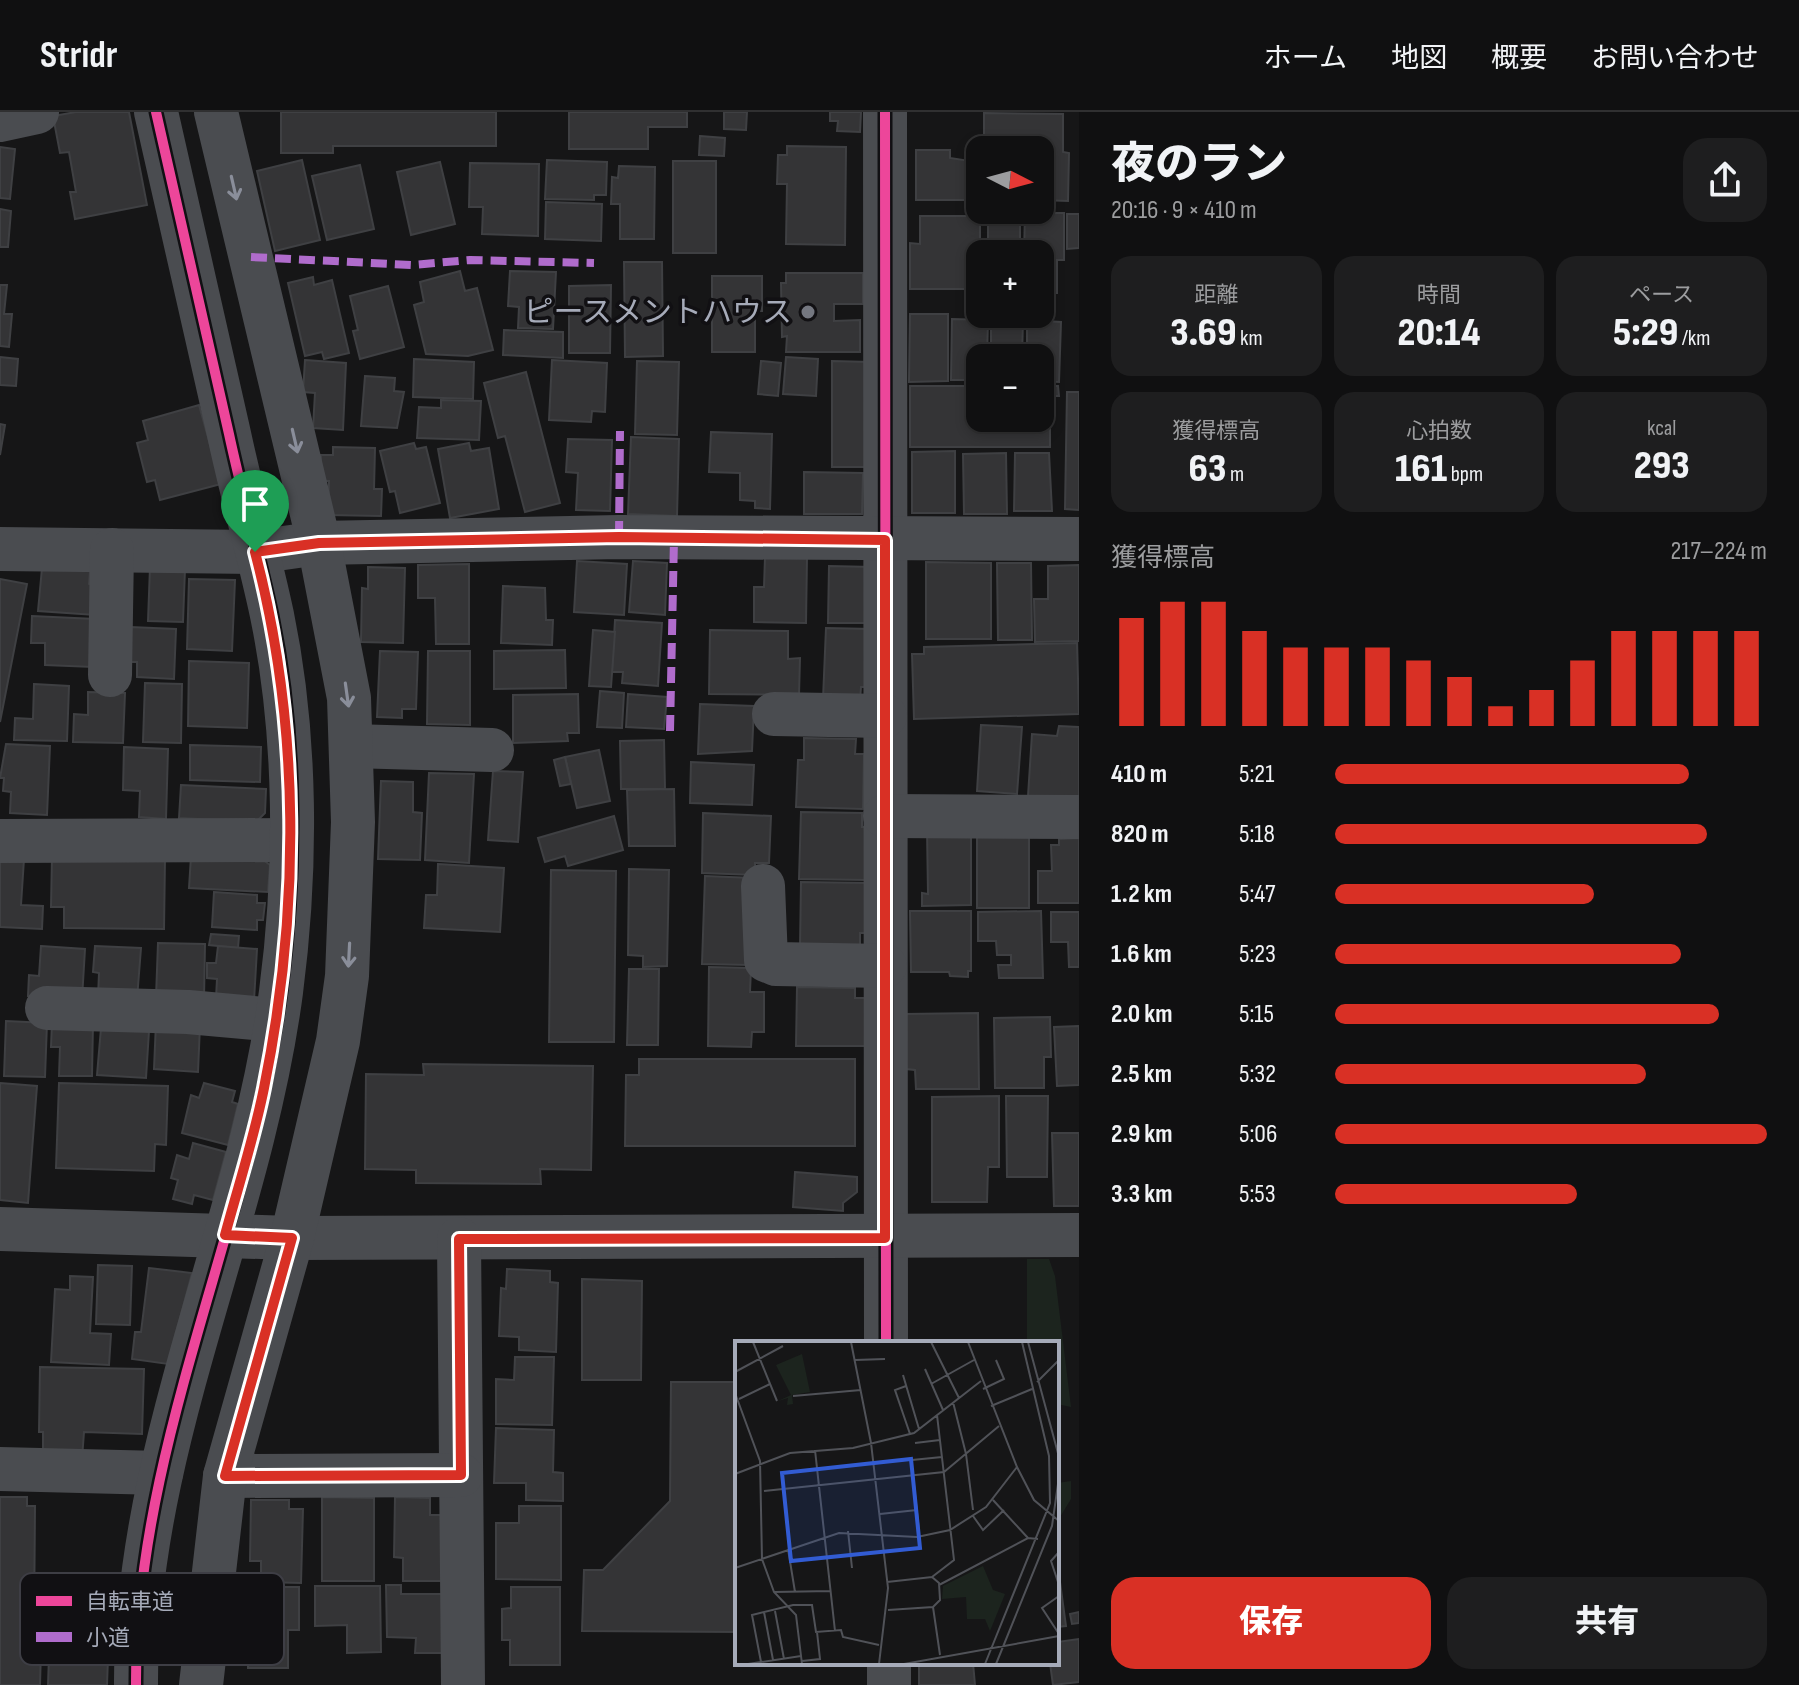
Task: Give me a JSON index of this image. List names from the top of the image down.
{
  "places": ["ピースメントハウス"],
  "legend": ["自転車道", "小道"],
  "north": "right",
  "page": {
    "header": "Stridr",
    "nav": [
      "ホーム",
      "地図",
      "概要",
      "お問い合わせ"
    ],
    "heading": ["夜のラン", "20:16 · 9 × 410 m"],
    "map_buttons": ["+", "−"],
    "stats": [
      ["距離", "3.69 km"],
      ["時間", "20:14"],
      ["ペース", "5:29 /km"],
      ["獲得標高", "63 m"],
      ["心拍数", "161 bpm"],
      ["kcal", "293"]
    ],
    "chart": ["獲得標高", "217–224 m"],
    "list": [
      {
        "name": "410 m",
        "note": "5:21"
      },
      {
        "name": "820 m",
        "note": "5:18"
      },
      {
        "name": "1.2 km",
        "note": "5:47"
      },
      {
        "name": "1.6 km",
        "note": "5:23"
      },
      {
        "name": "2.0 km",
        "note": "5:15"
      },
      {
        "name": "2.5 km",
        "note": "5:32"
      },
      {
        "name": "2.9 km",
        "note": "5:06"
      },
      {
        "name": "3.3 km",
        "note": "5:53"
      }
    ],
    "buttons": ["保存", "共有"]
  }
}
